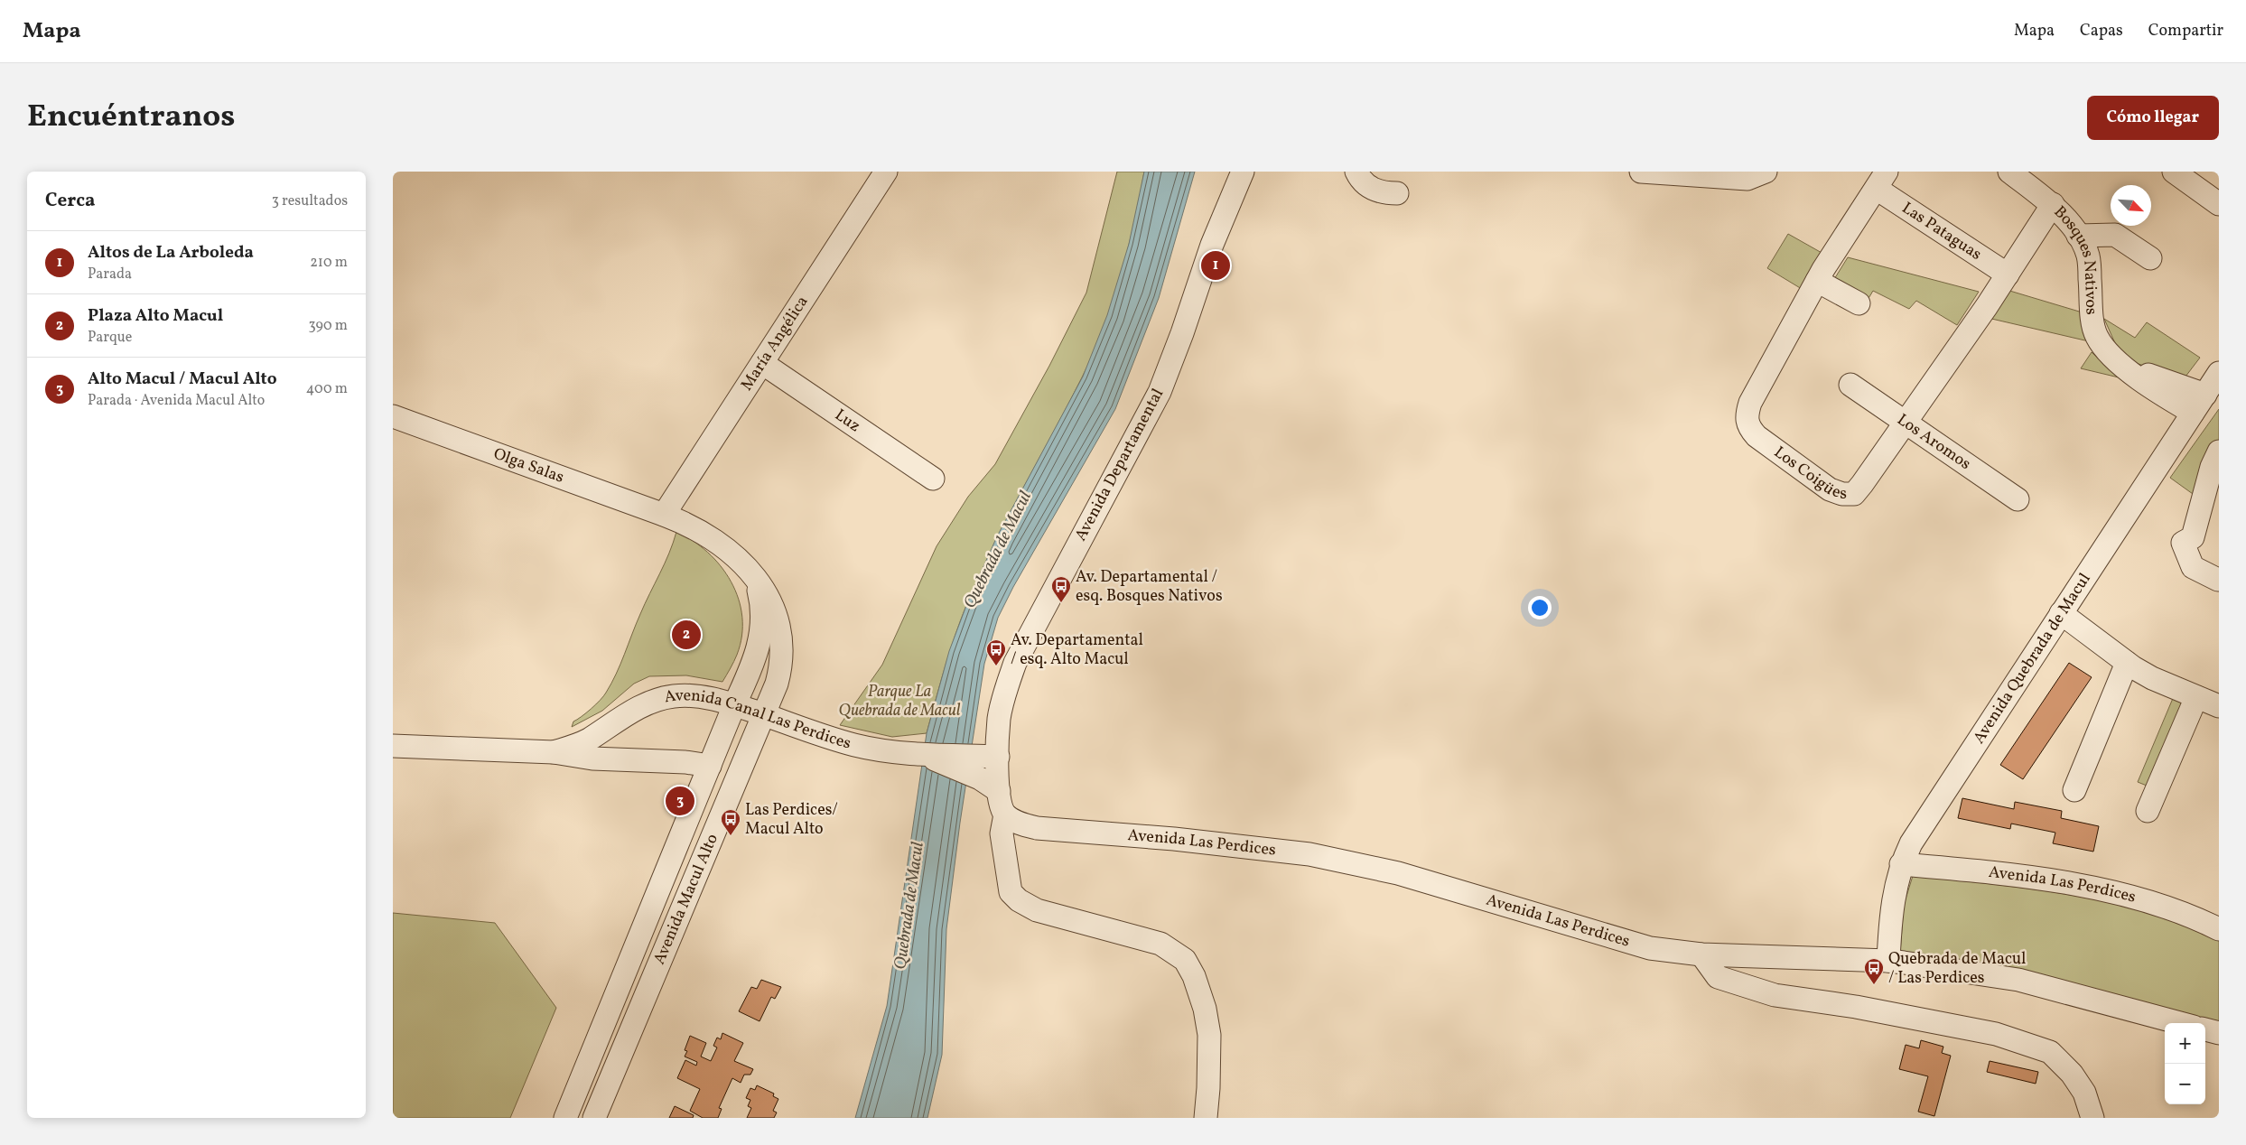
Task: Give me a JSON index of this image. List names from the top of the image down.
{
  "streets": {
    "street": [
      "Las Pataguas",
      "Bosques Nativos",
      "María Angélica",
      "Luz",
      "Los Aromos",
      "Avenida Departamental",
      "Olga Salas",
      "Los Coigües",
      "Avenida Quebrada de Macul",
      "Avenida Canal Las Perdices",
      "Avenida Las Perdices",
      "Avenida Macul Alto"
    ]
  },
  "crossings": [
    ["Las Pataguas", "Los Coigües"],
    ["Bosques Nativos", "Los Coigües"],
    ["Bosques Nativos", "Avenida Quebrada de Macul"],
    ["María Angélica", "Luz"],
    ["María Angélica", "Olga Salas"],
    ["María Angélica", "Avenida Macul Alto"],
    ["Los Aromos", "Los Coigües"],
    ["Olga Salas", "Avenida Macul Alto"],
    ["Avenida Quebrada de Macul", "Avenida Las Perdices"],
    ["Avenida Canal Las Perdices", "Avenida Macul Alto"]
  ],
  "water": ["Quebrada de Macul"],
  "parks": ["Parque La Quebrada de Macul"],
  "places": {
    "bus stop": [
      "Av. Departamental / esq. Bosques Nativos",
      "Av. Departamental / esq. Alto Macul",
      "Las Perdices/ Macul Alto",
      "Quebrada de Macul / Las Perdices"
    ]
  },
  "north": "bottom right",
  "page": {
    "header": "Mapa",
    "nav": ["Mapa", "Capas", "Compartir"],
    "title": "Encuéntranos",
    "buttons": "Cómo llegar",
    "heading": ["Cerca", "3 resultados"],
    "list": [
      {
        "mark": "1",
        "name": "Altos de La Arboleda",
        "note": "Parada",
        "value": "210 m"
      },
      {
        "mark": "2",
        "name": "Plaza Alto Macul",
        "note": "Parque",
        "value": "390 m"
      },
      {
        "mark": "3",
        "name": "Alto Macul / Macul Alto",
        "note": "Parada · Avenida Macul Alto",
        "value": "400 m"
      }
    ],
    "pins": ["1", "2", "3"],
    "map_buttons": ["+", "−"]
  }
}
